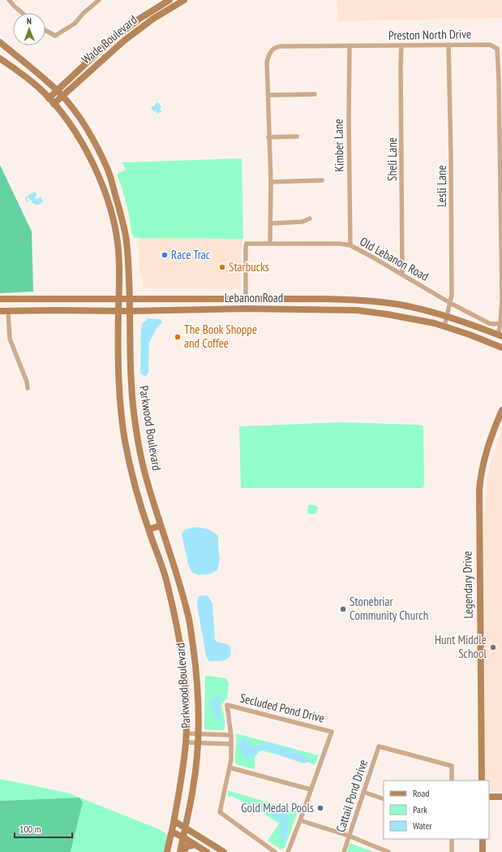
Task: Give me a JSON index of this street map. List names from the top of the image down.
{
  "streets": {
    "main road": [
      "Wade Boulevard",
      "Lebanon Road",
      "Parkwood Boulevard",
      "Legendary Drive"
    ],
    "street": [
      "Preston North Drive",
      "Kimber Lane",
      "Sheli Lane",
      "Lesli Lane",
      "Old Lebanon Road",
      "Secluded Pond Drive",
      "Cattail Pond Drive"
    ]
  },
  "crossings": [
    ["Preston North Drive", "Kimber Lane"],
    ["Preston North Drive", "Sheli Lane"],
    ["Preston North Drive", "Lesli Lane"],
    ["Preston North Drive", "Old Lebanon Road"],
    ["Preston North Drive", "Lebanon Road"],
    ["Wade Boulevard", "Parkwood Boulevard"],
    ["Kimber Lane", "Old Lebanon Road"],
    ["Sheli Lane", "Old Lebanon Road"],
    ["Lesli Lane", "Old Lebanon Road"],
    ["Lesli Lane", "Lebanon Road"],
    ["Old Lebanon Road", "Lebanon Road"],
    ["Lebanon Road", "Parkwood Boulevard"]
  ],
  "places": [
    "Race Trac",
    "Starbucks",
    "The Book Shoppe and Coffee",
    "Stonebriar Community Church",
    "Hunt Middle School",
    "Gold Medal Pools"
  ],
  "legend": ["Road", "Park", "Water"],
  "scale_bar": "100 m",
  "north": "top"
}
